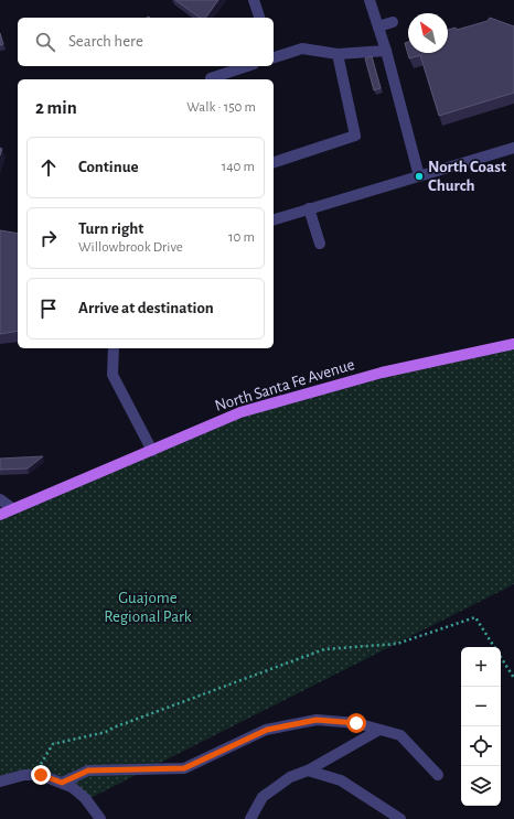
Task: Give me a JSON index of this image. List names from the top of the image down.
{
  "streets": {
    "main road": ["North Santa Fe Avenue"]
  },
  "parks": ["Guajome Regional Park"],
  "places": ["North Coast Church"],
  "north": "top left",
  "page": {
    "search": "Search here",
    "heading": ["2 min", "Walk · 150 m"],
    "list": [
      ["Continue", "140 m"],
      ["Turn right", "Willowbrook Drive", "10 m"],
      "Arrive at destination"
    ],
    "map_buttons": ["+", "−"]
  }
}
